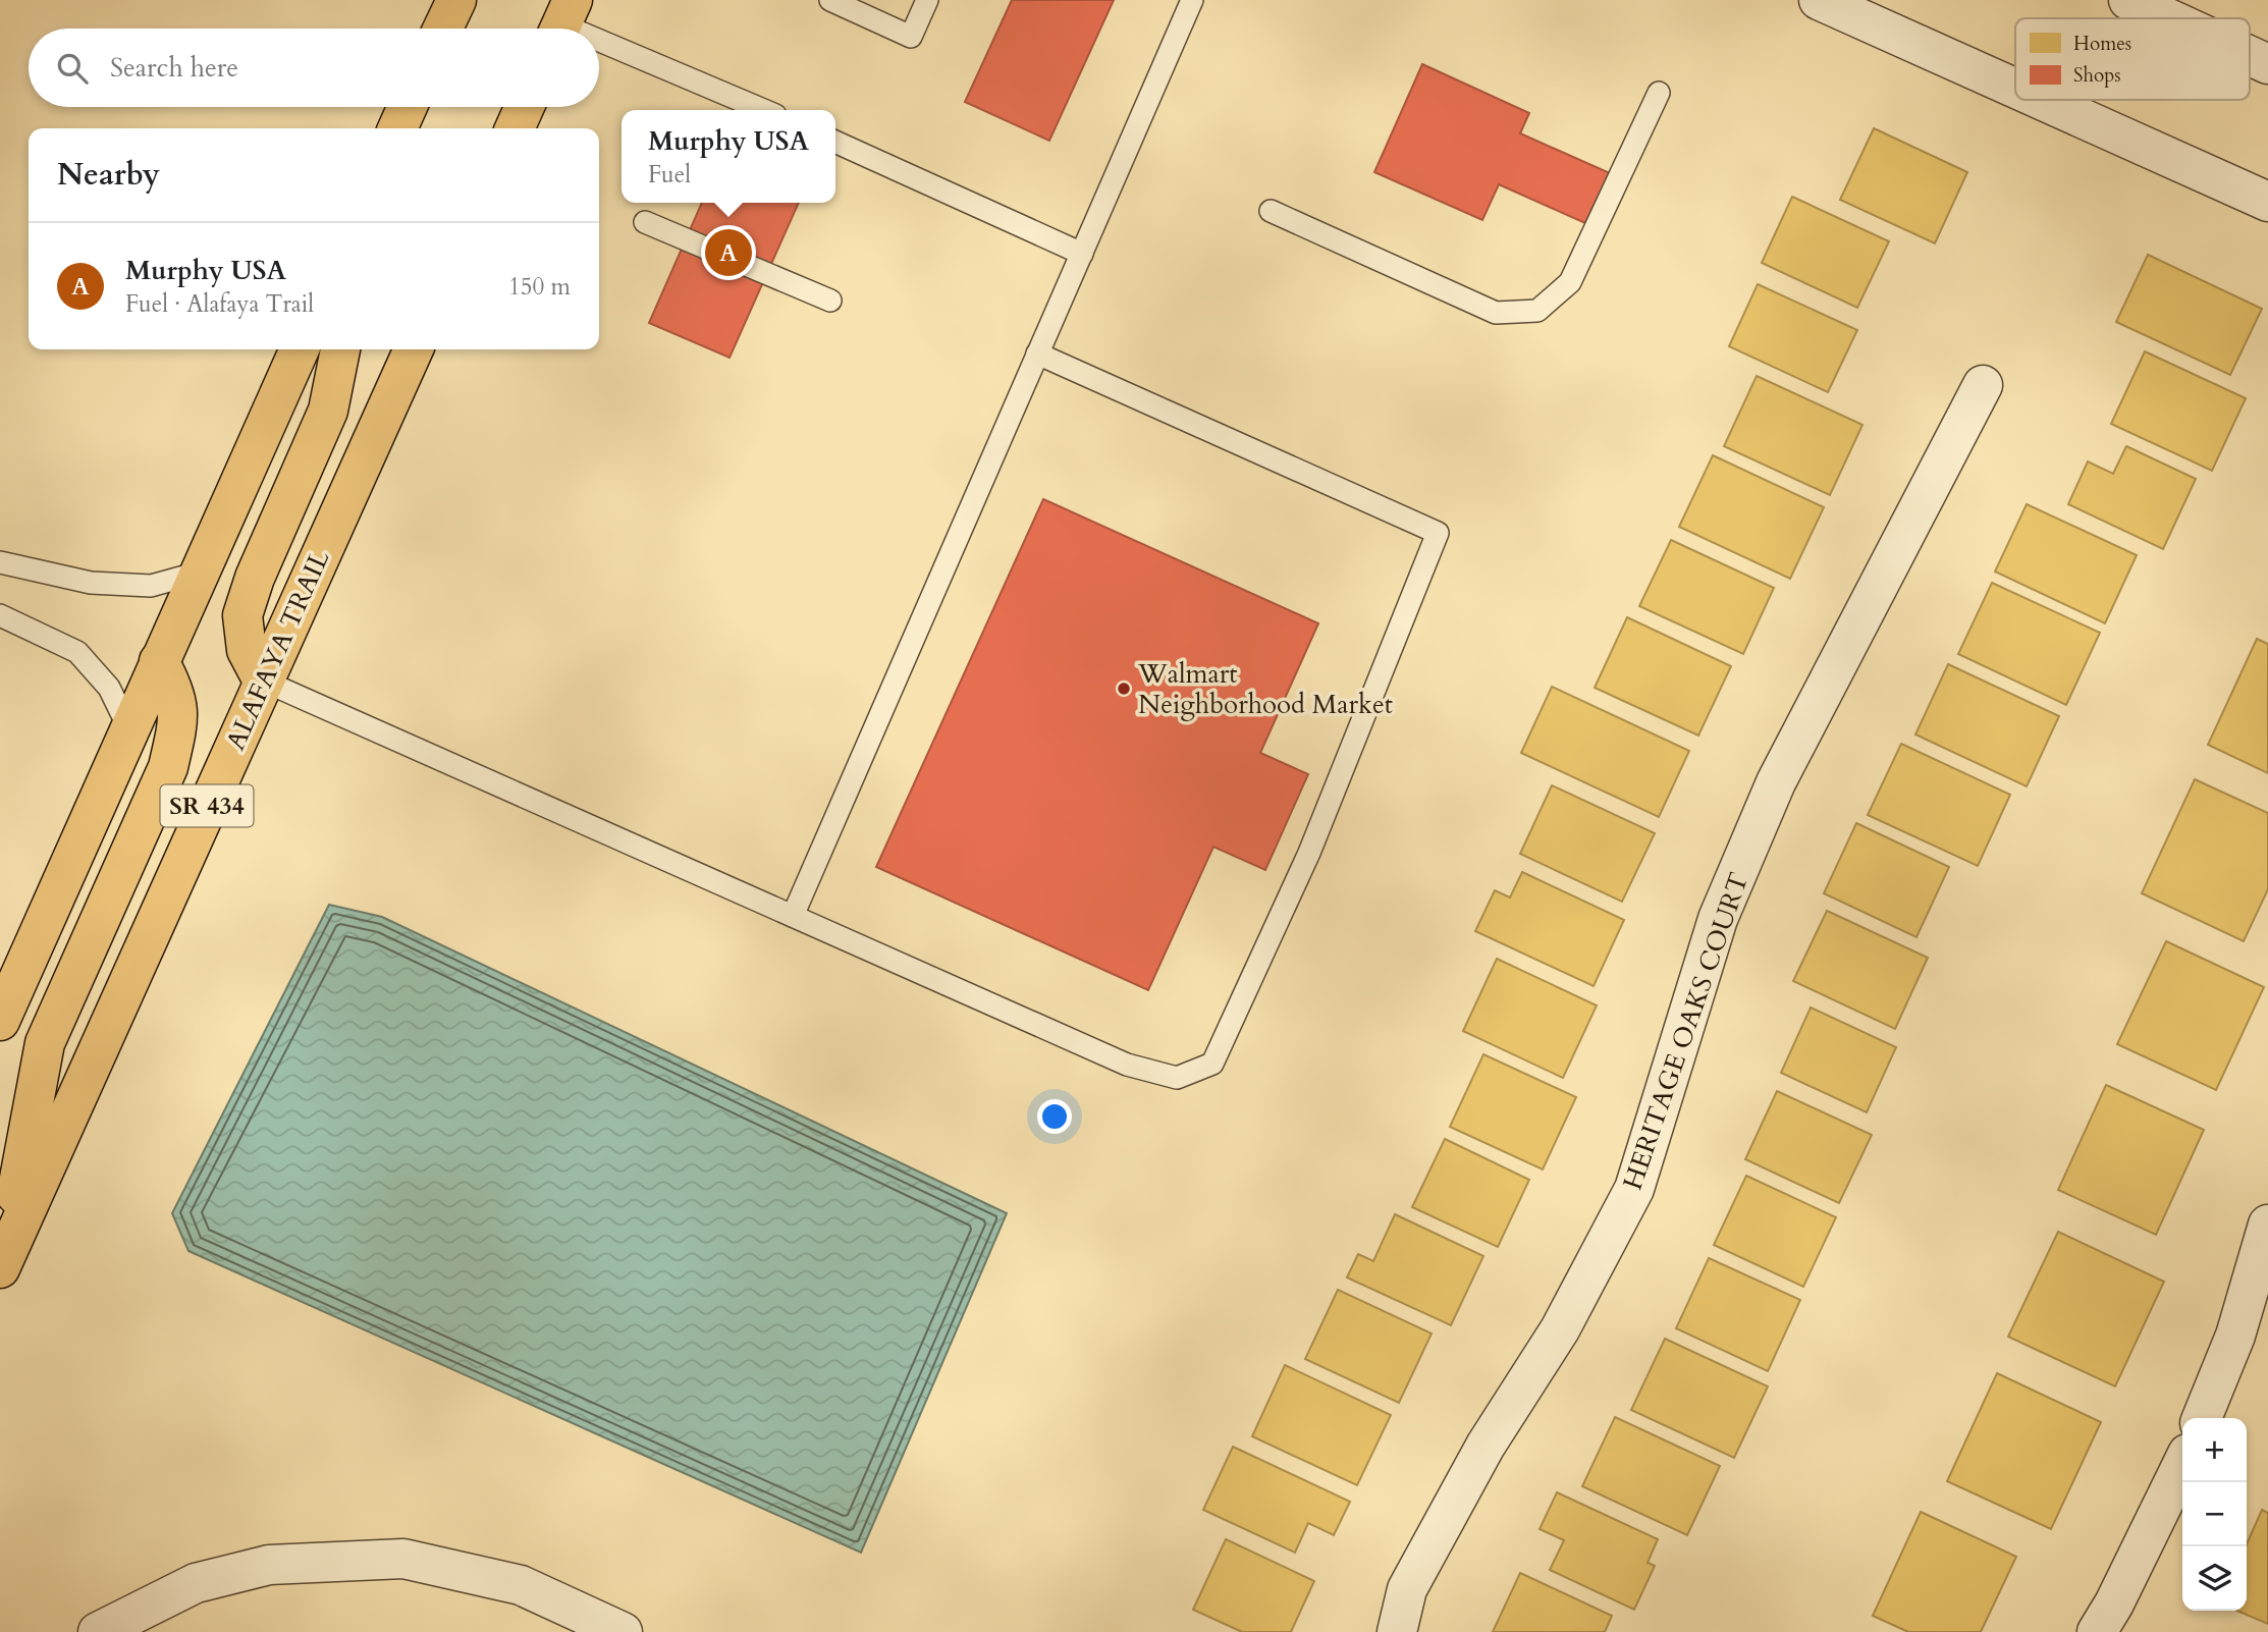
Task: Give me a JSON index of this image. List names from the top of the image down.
{
  "streets": {
    "main road": ["ALAFAYA TRAIL", "SR 434"],
    "street": ["HERITAGE OAKS COURT"]
  },
  "places": ["Walmart Neighborhood Market"],
  "legend": ["Homes", "Shops"],
  "page": {
    "search": "Search here",
    "popup": ["Murphy USA", "Fuel"],
    "heading": "Nearby",
    "list": [
      {
        "mark": "A",
        "name": "Murphy USA",
        "note": "Fuel · Alafaya Trail",
        "value": "150 m"
      }
    ],
    "pins": "A",
    "map_buttons": ["+", "−"]
  }
}
